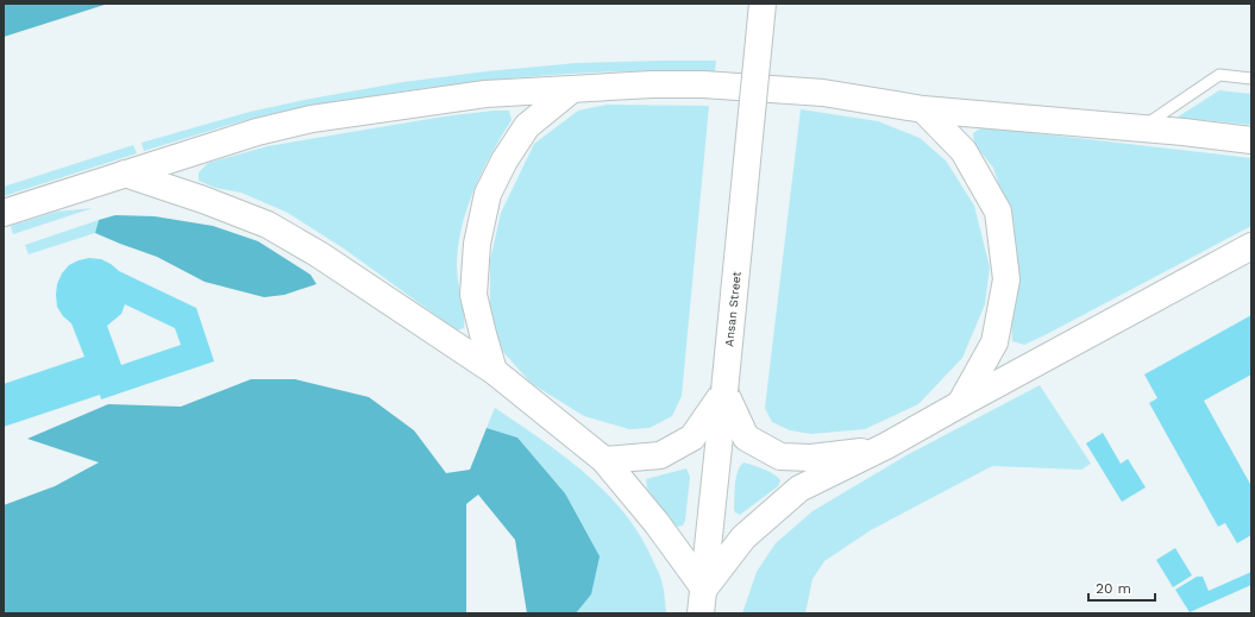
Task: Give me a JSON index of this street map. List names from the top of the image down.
{
  "streets": {
    "street": ["Ansan Street"]
  },
  "scale_bar": "20 m"
}
